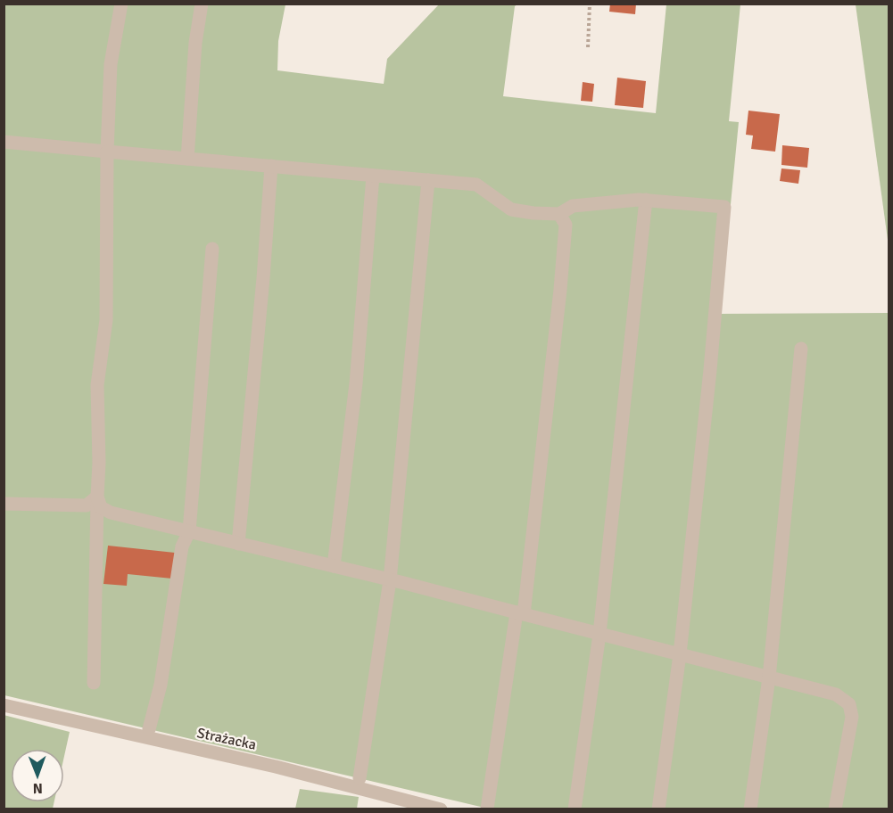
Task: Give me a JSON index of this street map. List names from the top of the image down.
{
  "streets": {
    "street": ["Strażacka"]
  },
  "north": "bottom"
}
